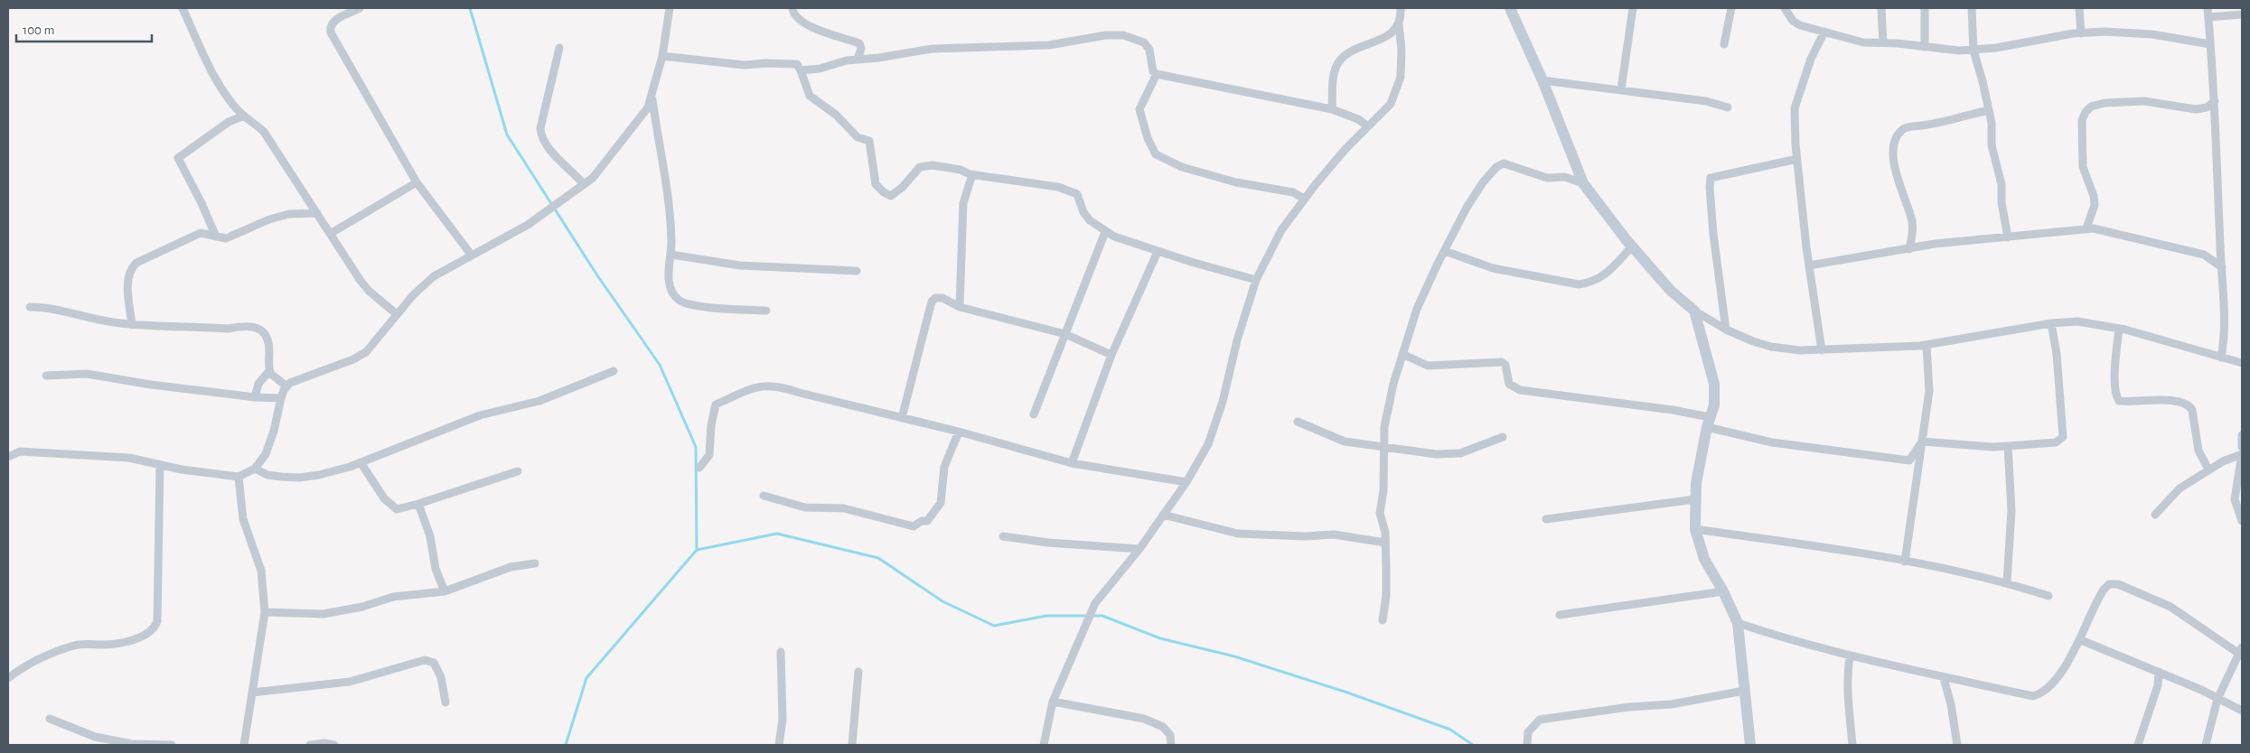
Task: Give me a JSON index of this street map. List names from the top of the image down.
{
  "scale_bar": "100 m"
}
